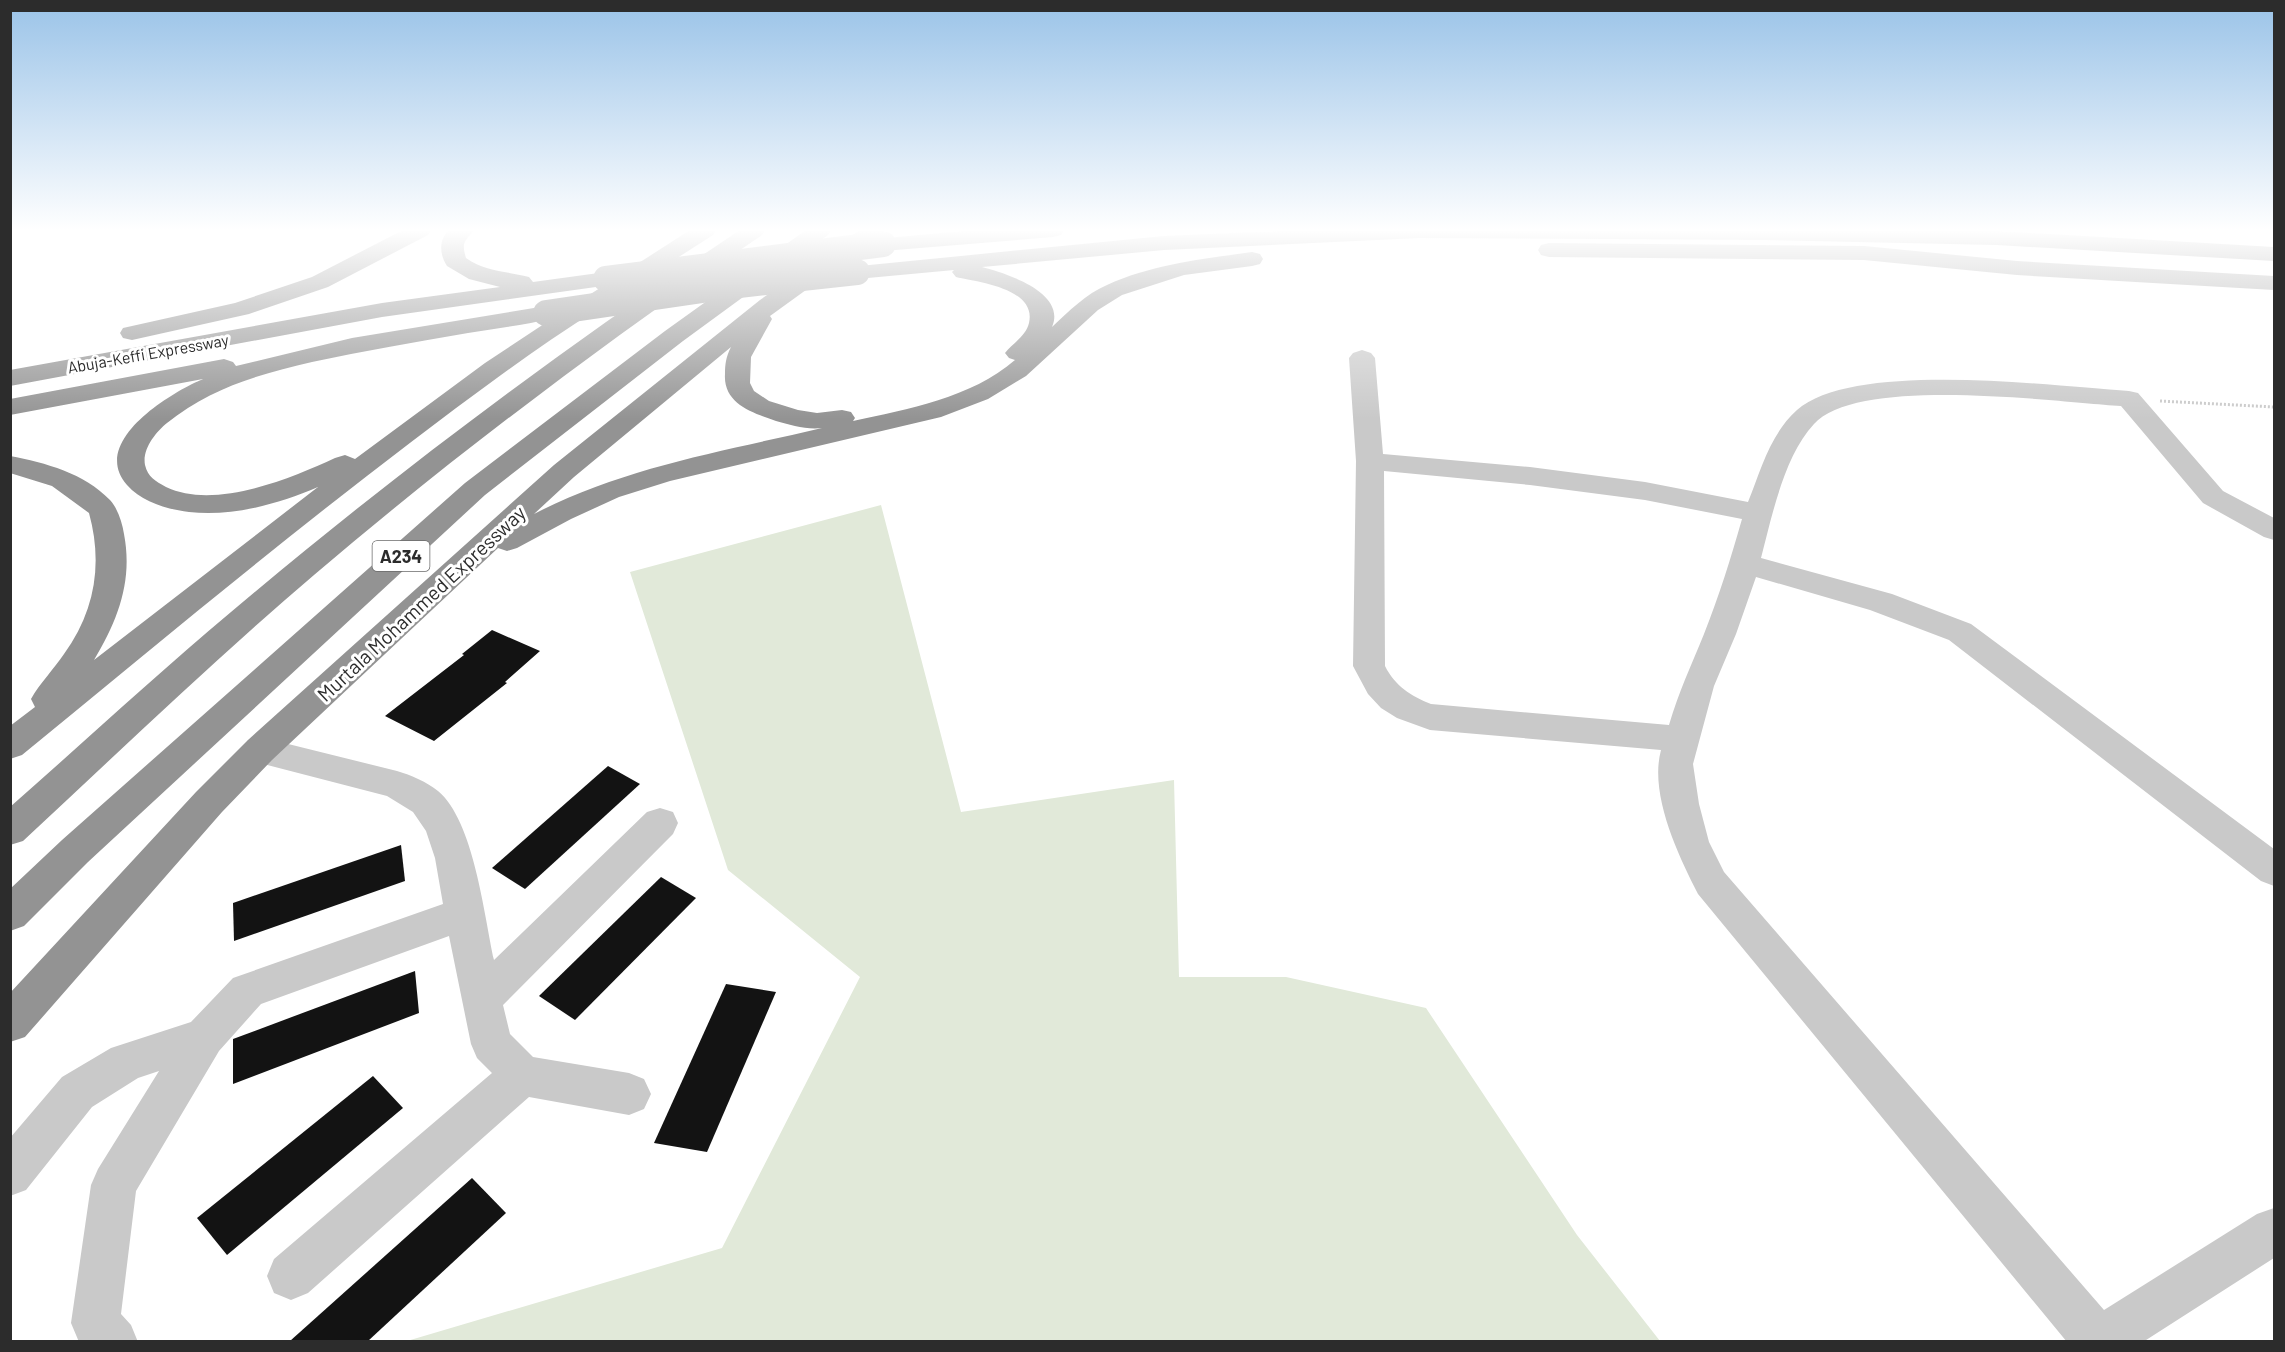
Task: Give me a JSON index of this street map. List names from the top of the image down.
{
  "streets": {
    "highway": ["Abuja-Keffi Expressway", "A234", "Murtala Mohammed Expressway"]
  }
}
